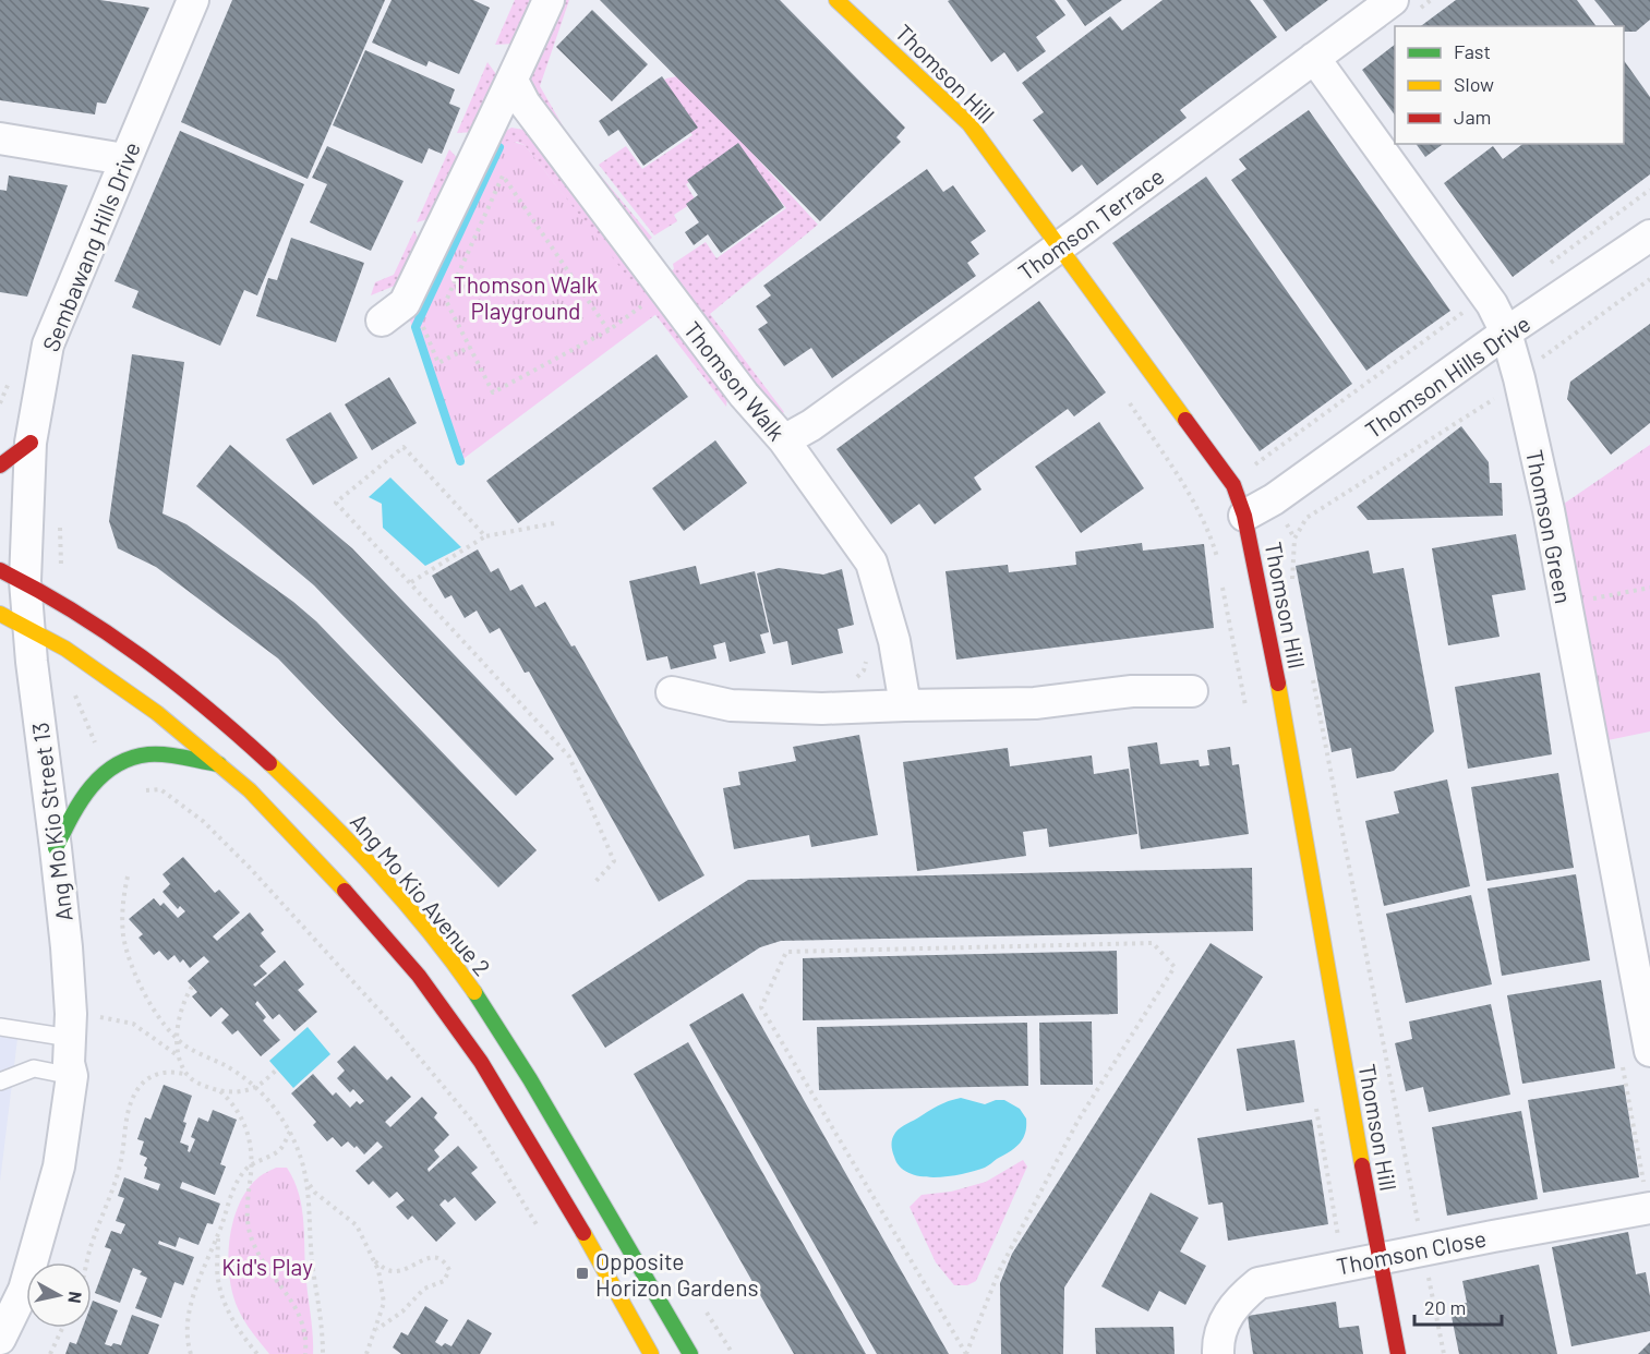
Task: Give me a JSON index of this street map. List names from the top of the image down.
{
  "streets": {
    "main road": ["Thomson Hill", "Ang Mo Kio Avenue 2"],
    "street": [
      "Thomson Terrace",
      "Sembawang Hills Drive",
      "Thomson Hills Drive",
      "Thomson Walk",
      "Thomson Green",
      "Ang Mo Kio Street 13",
      "Thomson Close"
    ]
  },
  "crossings": [
    ["Thomson Hill", "Thomson Terrace"],
    ["Thomson Hill", "Thomson Hills Drive"],
    ["Thomson Hill", "Thomson Close"],
    ["Thomson Terrace", "Thomson Walk"],
    ["Thomson Terrace", "Thomson Green"],
    ["Sembawang Hills Drive", "Ang Mo Kio Street 13"],
    ["Sembawang Hills Drive", "Ang Mo Kio Avenue 2"],
    ["Thomson Hills Drive", "Thomson Green"],
    ["Ang Mo Kio Street 13", "Ang Mo Kio Avenue 2"]
  ],
  "parks": ["Thomson Walk Playground", "Kid's Play"],
  "places": {
    "transit": ["Opposite Horizon Gardens"]
  },
  "legend": ["Fast", "Slow", "Jam"],
  "scale_bar": "20 m",
  "north": "right"
}
